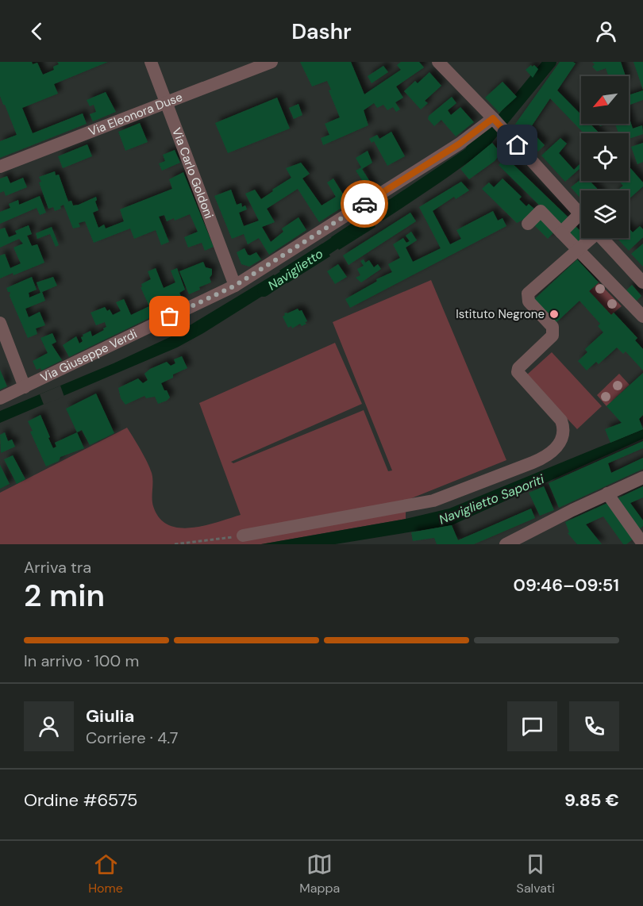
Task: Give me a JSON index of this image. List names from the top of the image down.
{
  "streets": {
    "street": ["Via Eleonora Duse", "Via Carlo Goldoni", "Via Giuseppe Verdi"]
  },
  "crossings": [
    ["Via Eleonora Duse", "Via Carlo Goldoni"],
    ["Via Carlo Goldoni", "Via Giuseppe Verdi"]
  ],
  "water": ["Naviglietto", "Naviglietto Saporiti"],
  "places": ["Istituto Negrone"],
  "north": "bottom left",
  "page": {
    "header": "Dashr",
    "heading": ["2 min", "Arriva tra", "09:46–09:51"],
    "panel": [
      "Giulia",
      "Corriere · 4.7",
      "Ordine #6575",
      "9.85 €"
    ],
    "bar": "In arrivo · 100 m",
    "tabs": ["Home", "Mappa", "Salvati"]
  }
}
